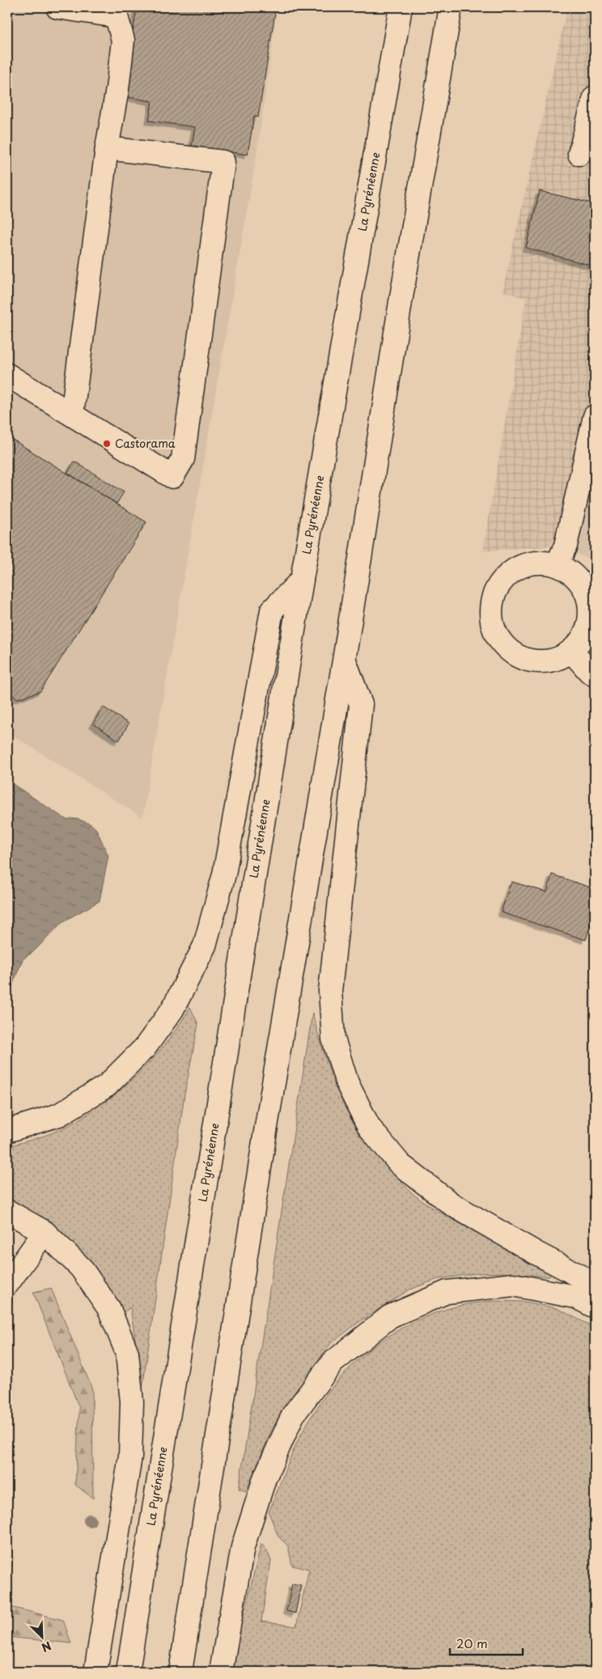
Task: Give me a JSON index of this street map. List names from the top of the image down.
{
  "streets": {
    "main road": ["La Pyrénéenne"]
  },
  "places": ["Castorama"],
  "scale_bar": "20 m",
  "north": "bottom right"
}
